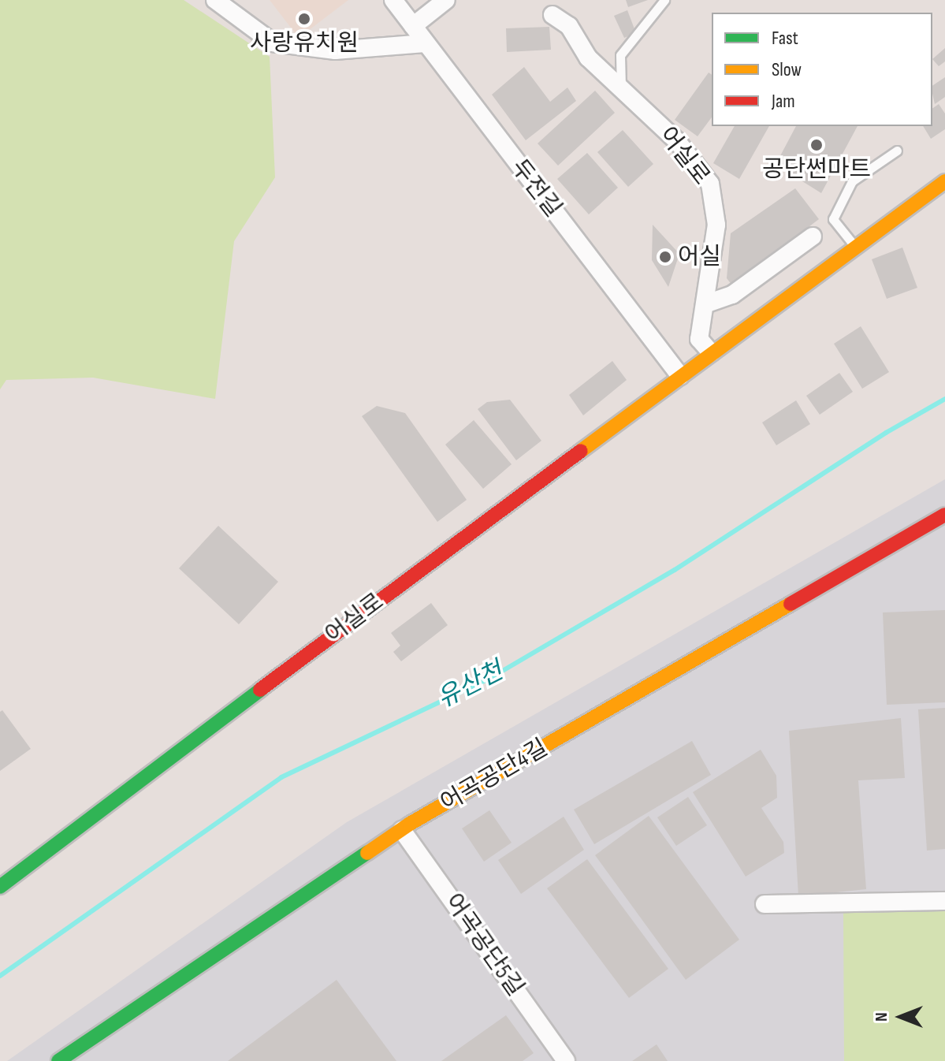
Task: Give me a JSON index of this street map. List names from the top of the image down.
{
  "streets": {
    "main road": ["어실로", "어곡공단4길"],
    "street": ["두전길", "어곡공단5길"]
  },
  "crossings": [
    ["어실로", "두전길"],
    ["어곡공단4길", "어곡공단5길"]
  ],
  "water": ["유산천"],
  "places": ["사랑유치원", "공단썬마트", "어실"],
  "legend": ["Fast", "Slow", "Jam"],
  "north": "left"
}
